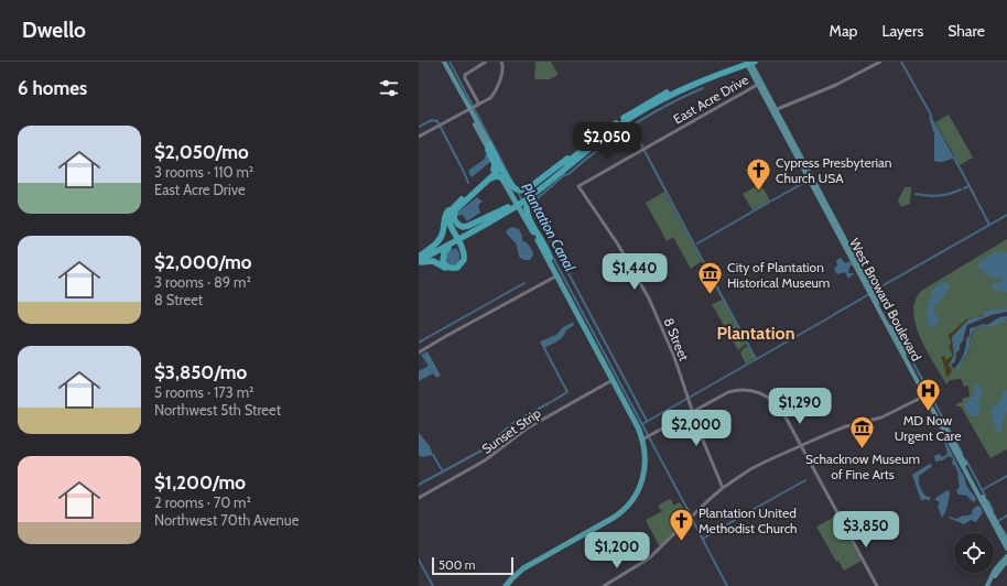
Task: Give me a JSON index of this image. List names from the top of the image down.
{
  "streets": {
    "main road": ["West Broward Boulevard"],
    "street": ["East Acre Drive", "8 Street", "Sunset Strip"]
  },
  "crossings": [
    ["East Acre Drive", "West Broward Boulevard"],
    ["East Acre Drive", "8 Street"]
  ],
  "districts": ["Plantation"],
  "water": ["Plantation Canal"],
  "places": {
    "church": ["Cypress Presbyterian Church USA", "Plantation United Methodist Church"],
    "museum": ["City of Plantation Historical Museum", "Schacknow Museum of Fine Arts"],
    "hospital": ["MD Now Urgent Care"]
  },
  "scale_bar": "500 m",
  "page": {
    "header": "Dwello",
    "nav": ["Map", "Layers", "Share"],
    "heading": "6 homes",
    "list": [
      {
        "name": "$2,050/mo",
        "note": "3 rooms · 110 m² · East Acre Drive"
      },
      {
        "name": "$2,000/mo",
        "note": "3 rooms · 89 m² · 8 Street"
      },
      {
        "name": "$3,850/mo",
        "note": "5 rooms · 173 m² · Northwest 5th Street"
      },
      {
        "name": "$1,200/mo",
        "note": "2 rooms · 70 m² · Northwest 70th Avenue"
      }
    ],
    "price": [
      "$2,050",
      "$1,440",
      "$1,290",
      "$2,000",
      "$3,850",
      "$1,200"
    ],
    "scale": "500 m"
  }
}
